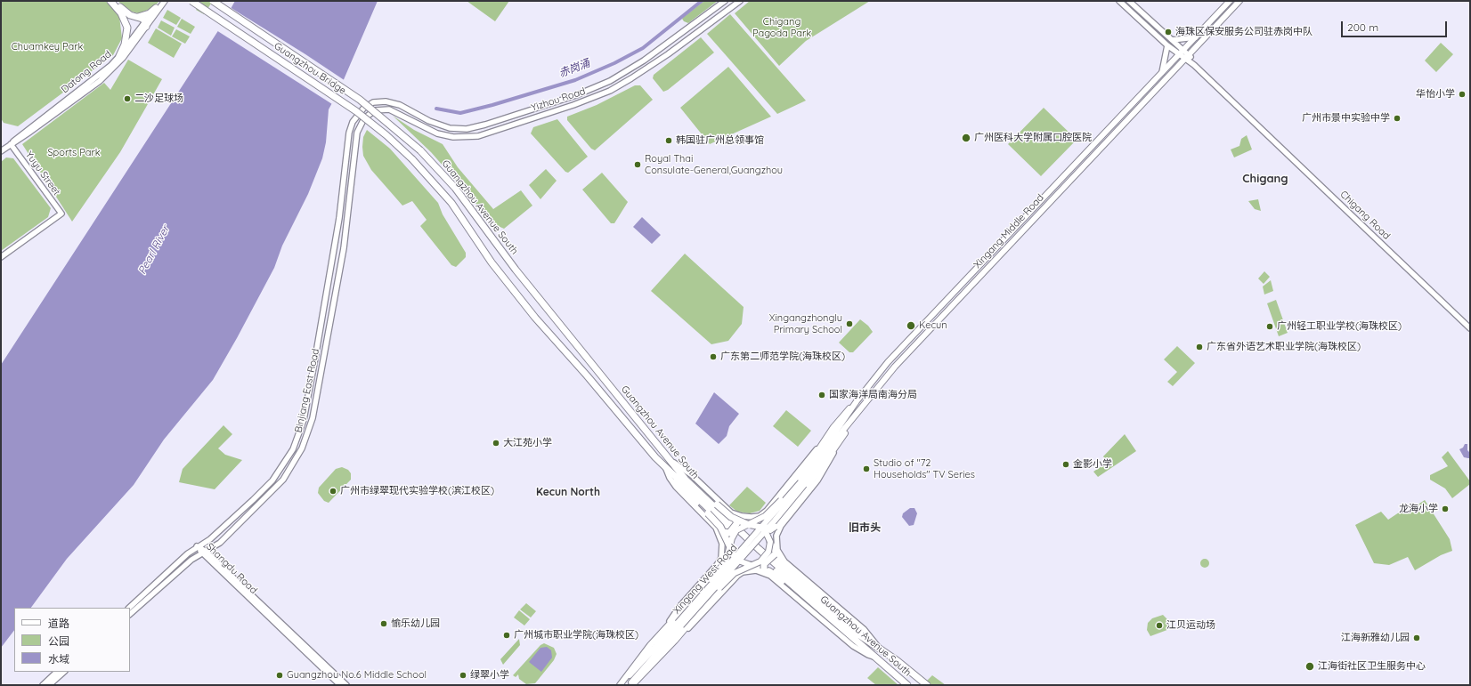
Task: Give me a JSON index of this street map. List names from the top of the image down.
{
  "streets": {
    "highway": ["Guangzhou Bridge", "Guangzhou Avenue South"],
    "main road": [
      "Datong Road",
      "Yizhou Road",
      "Yuyu Street",
      "Chigang Road",
      "Xingang Middle Road",
      "Binjiang East Road",
      "Shangdu Road",
      "Xingang West Road"
    ]
  },
  "crossings": [
    ["Guangzhou Bridge", "Guangzhou Avenue South"],
    ["Datong Road", "Yuyu Street"],
    ["Yizhou Road", "Binjiang East Road"],
    ["Chigang Road", "Xingang Middle Road"],
    ["Xingang Middle Road", "Xingang West Road"],
    ["Binjiang East Road", "Shangdu Road"]
  ],
  "districts": ["Chigang", "Kecun North", "旧市头"],
  "water": ["赤岗涌", "Pearl River"],
  "parks": ["Chigang Pagoda Park", "Chuamkey Park", "Sports Park"],
  "places": [
    "海珠区保安服务公司驻赤岗中队",
    "华怡小学",
    "二沙足球场",
    "广州市景中实验中学",
    "广州医科大学附属口腔医院",
    "韩国驻广州总领事馆",
    "Royal Thai Consulate-General,Guangzhou",
    "Xingangzhonglu Primary School",
    "Kecun",
    "广州轻工职业学校(海珠校区)",
    "广东省外语艺术职业学院(海珠校区)",
    "广东第二师范学院(海珠校区)",
    "国家海洋局南海分局",
    "大江苑小学",
    "金影小学",
    "Studio of \"72 Households\" TV Series",
    "广州市绿翠现代实验学校(滨江校区)",
    "龙海小学",
    "愉乐幼儿园",
    "江贝运动场",
    "广州城市职业学院(海珠校区)",
    "江海新雅幼儿园",
    "江海街社区卫生服务中心",
    "Guangzhou No.6 Middle School",
    "绿翠小学"
  ],
  "legend": ["道路", "公园", "水域"],
  "scale_bar": "200 m"
}
